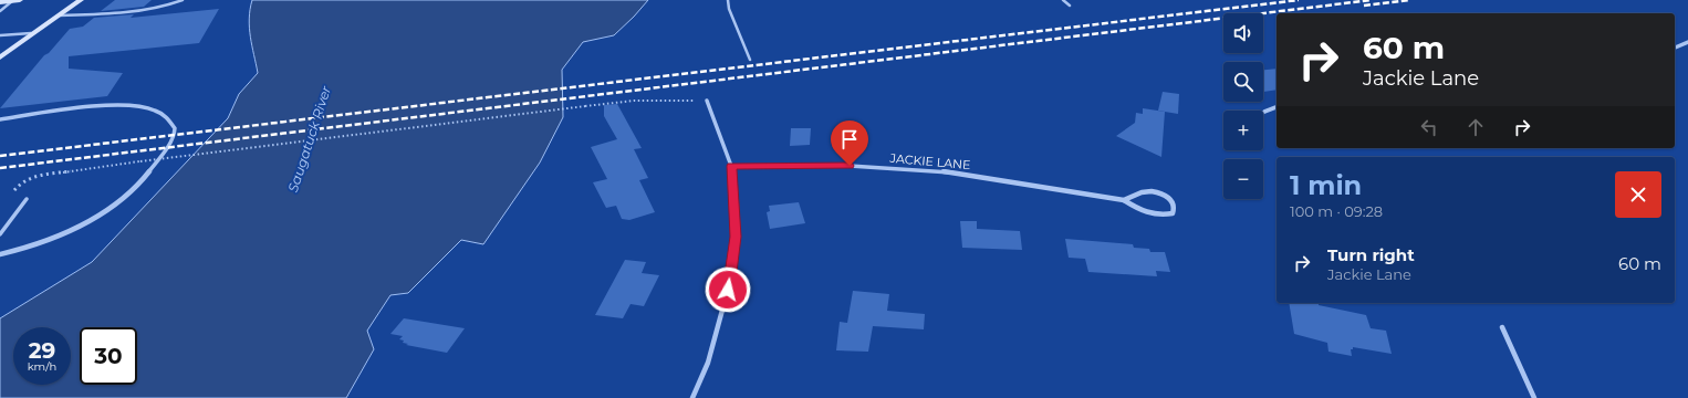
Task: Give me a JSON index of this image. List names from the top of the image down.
{
  "streets": {
    "street": ["JACKIE LANE"]
  },
  "water": ["Saugatuck River"],
  "page": {
    "map_buttons": ["+", "−"],
    "turn": ["60 m", "Jackie Lane"],
    "heading": ["1 min", "100 m · 09:28"],
    "list": [
      {
        "name": "Turn right",
        "note": "Jackie Lane",
        "value": "60 m"
      }
    ],
    "speed": "29 km/h",
    "limit": "30"
  }
}
